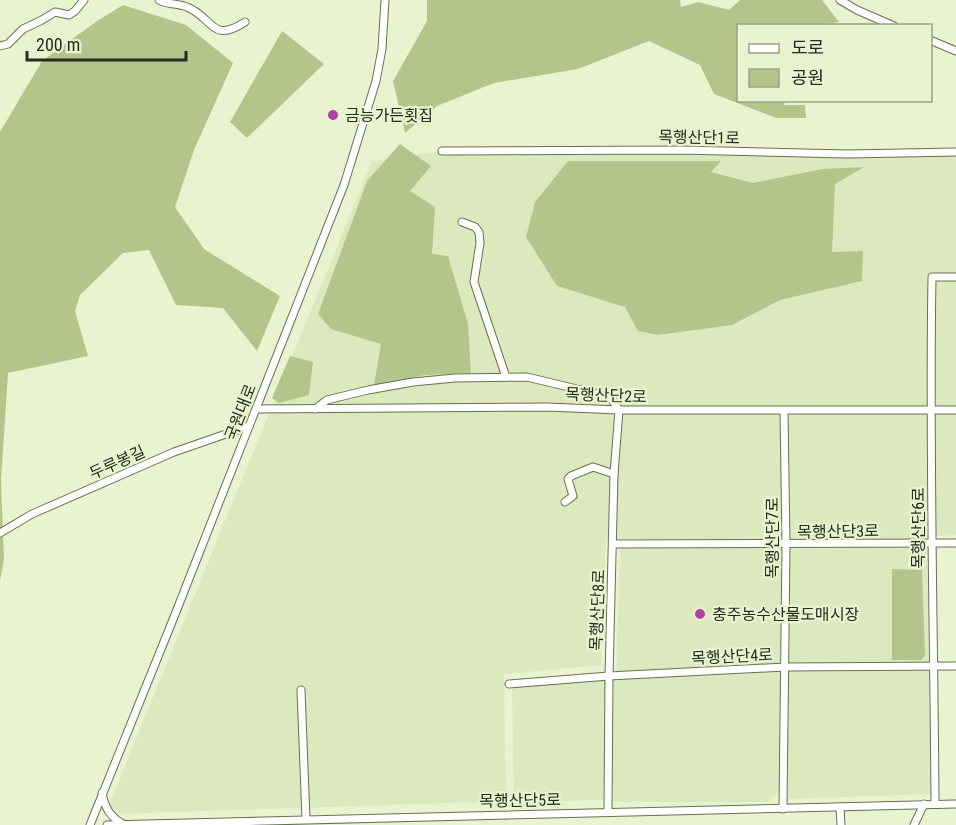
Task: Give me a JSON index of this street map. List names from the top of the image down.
{
  "streets": {
    "street": [
      "목행산단1로",
      "목행산단2로",
      "국원대로",
      "두루봉길",
      "목행산단6로",
      "목행산단3로",
      "목행산단7로",
      "목행산단8로",
      "목행산단4로",
      "목행산단5로"
    ]
  },
  "crossings": [
    ["목행산단2로", "국원대로"],
    ["목행산단2로", "목행산단6로"],
    ["목행산단2로", "목행산단7로"],
    ["목행산단2로", "목행산단8로"],
    ["국원대로", "두루봉길"],
    ["목행산단6로", "목행산단3로"],
    ["목행산단6로", "목행산단4로"],
    ["목행산단6로", "목행산단5로"],
    ["목행산단3로", "목행산단7로"],
    ["목행산단3로", "목행산단8로"],
    ["목행산단7로", "목행산단4로"],
    ["목행산단7로", "목행산단5로"],
    ["목행산단8로", "목행산단4로"],
    ["목행산단8로", "목행산단5로"]
  ],
  "places": ["금능가든횟집", "충주농수산물도매시장"],
  "legend": ["도로", "공원"],
  "scale_bar": "200 m"
}
